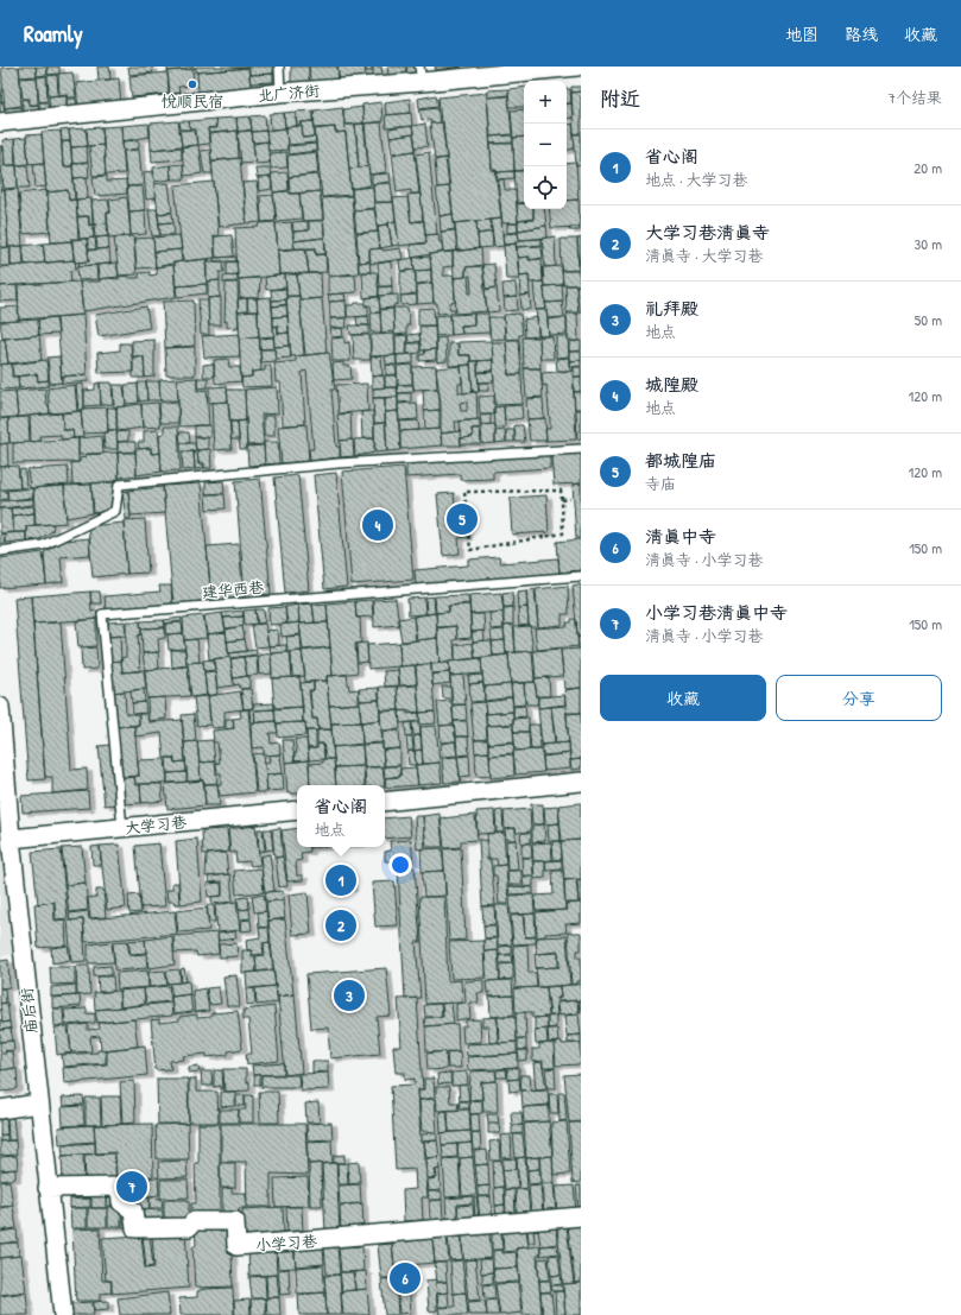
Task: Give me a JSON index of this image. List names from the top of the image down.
{
  "streets": {
    "street": [
      "北广济街",
      "大学习巷",
      "庙后街",
      "小学习巷"
    ],
    "lane": ["建华西巷"]
  },
  "crossings": [
    ["建华西巷", "大学习巷"],
    ["大学习巷", "庙后街"],
    ["庙后街", "小学习巷"]
  ],
  "places": ["悦顺民宿"],
  "page": {
    "header": "Roamly",
    "nav": ["地图", "路线", "收藏"],
    "heading": ["附近", "7个结果"],
    "map_buttons": ["+", "−"],
    "list": [
      {
        "mark": "1",
        "name": "省心阁",
        "note": "地点 · 大学习巷",
        "value": "20 m"
      },
      {
        "mark": "2",
        "name": "大学习巷清真寺",
        "note": "清真寺 · 大学习巷",
        "value": "30 m"
      },
      {
        "mark": "3",
        "name": "礼拜殿",
        "note": "地点",
        "value": "50 m"
      },
      {
        "mark": "4",
        "name": "城隍殿",
        "note": "地点",
        "value": "120 m"
      },
      {
        "mark": "5",
        "name": "都城隍庙",
        "note": "寺庙",
        "value": "120 m"
      },
      {
        "mark": "6",
        "name": "清真中寺",
        "note": "清真寺 · 小学习巷",
        "value": "150 m"
      },
      {
        "mark": "7",
        "name": "小学习巷清真中寺",
        "note": "清真寺 · 小学习巷",
        "value": "150 m"
      }
    ],
    "pins": [
      "5",
      "4",
      "1",
      "2",
      "3",
      "7",
      "6"
    ],
    "buttons": ["收藏", "分享"],
    "popup": ["省心阁", "地点"]
  }
}
